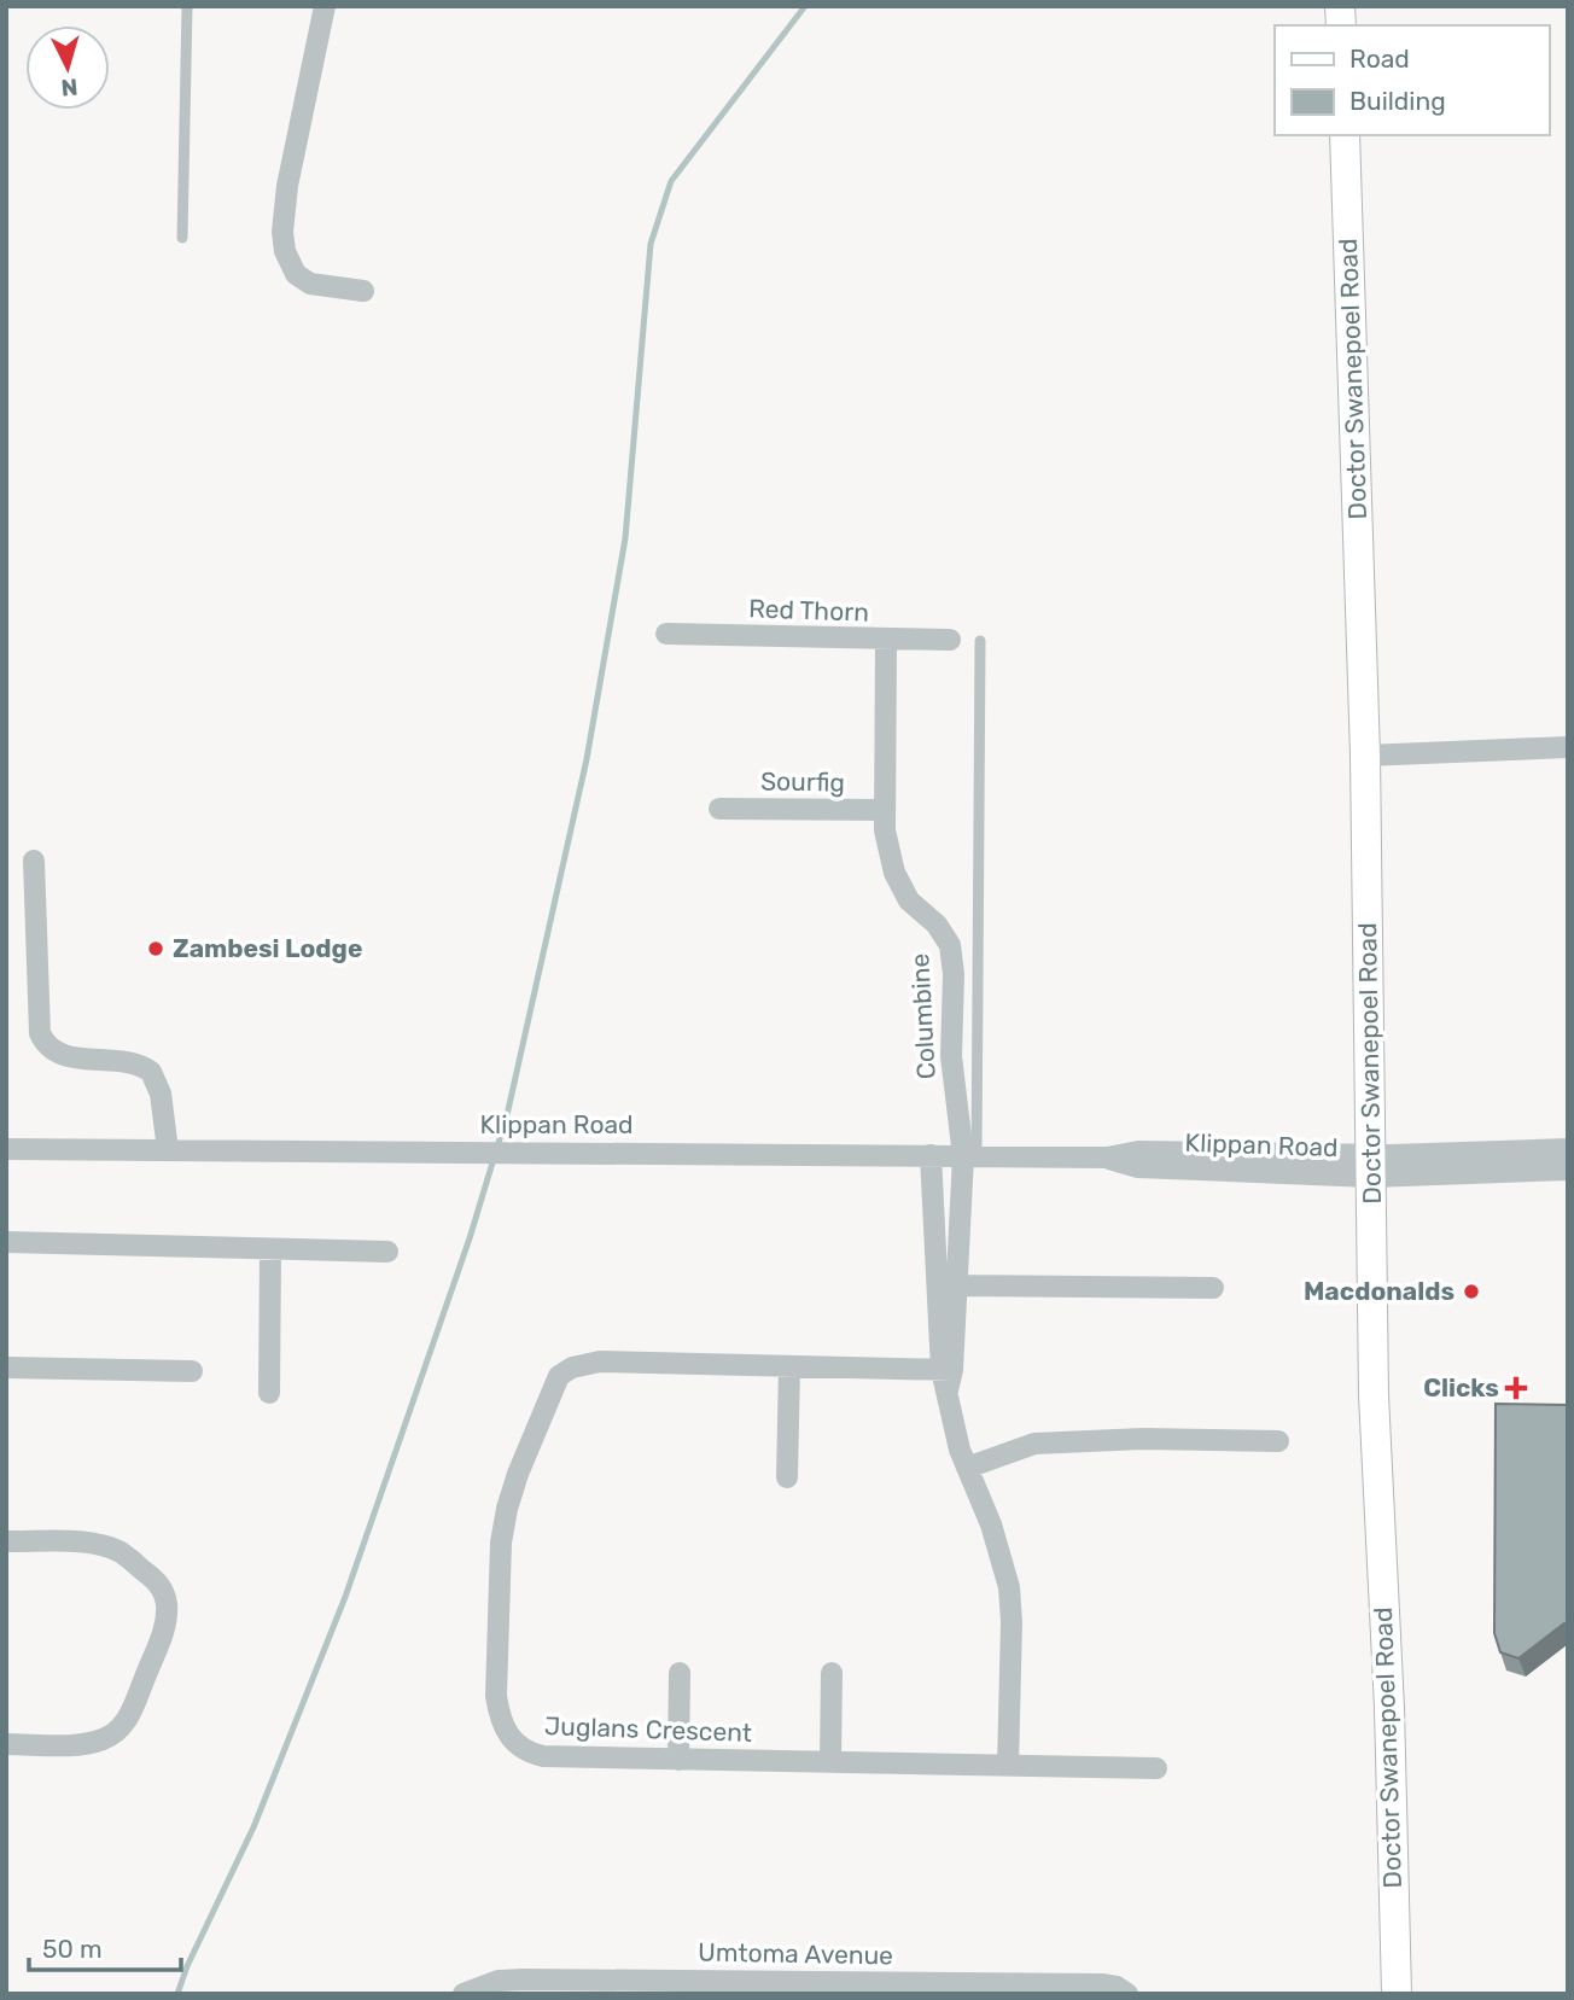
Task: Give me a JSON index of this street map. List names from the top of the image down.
{
  "streets": {
    "main road": ["Doctor Swanepoel Road"],
    "street": [
      "Red Thorn",
      "Sourfig",
      "Columbine",
      "Klippan Road",
      "Juglans Crescent",
      "Umtoma Avenue"
    ]
  },
  "crossings": [
    ["Doctor Swanepoel Road", "Klippan Road"],
    ["Red Thorn", "Columbine"],
    ["Sourfig", "Columbine"],
    ["Columbine", "Klippan Road"],
    ["Columbine", "Juglans Crescent"]
  ],
  "places": {
    "other": ["Zambesi Lodge", "Macdonalds"],
    "health": ["Clicks"]
  },
  "legend": ["Road", "Building"],
  "scale_bar": "50 m",
  "north": "bottom"
}
